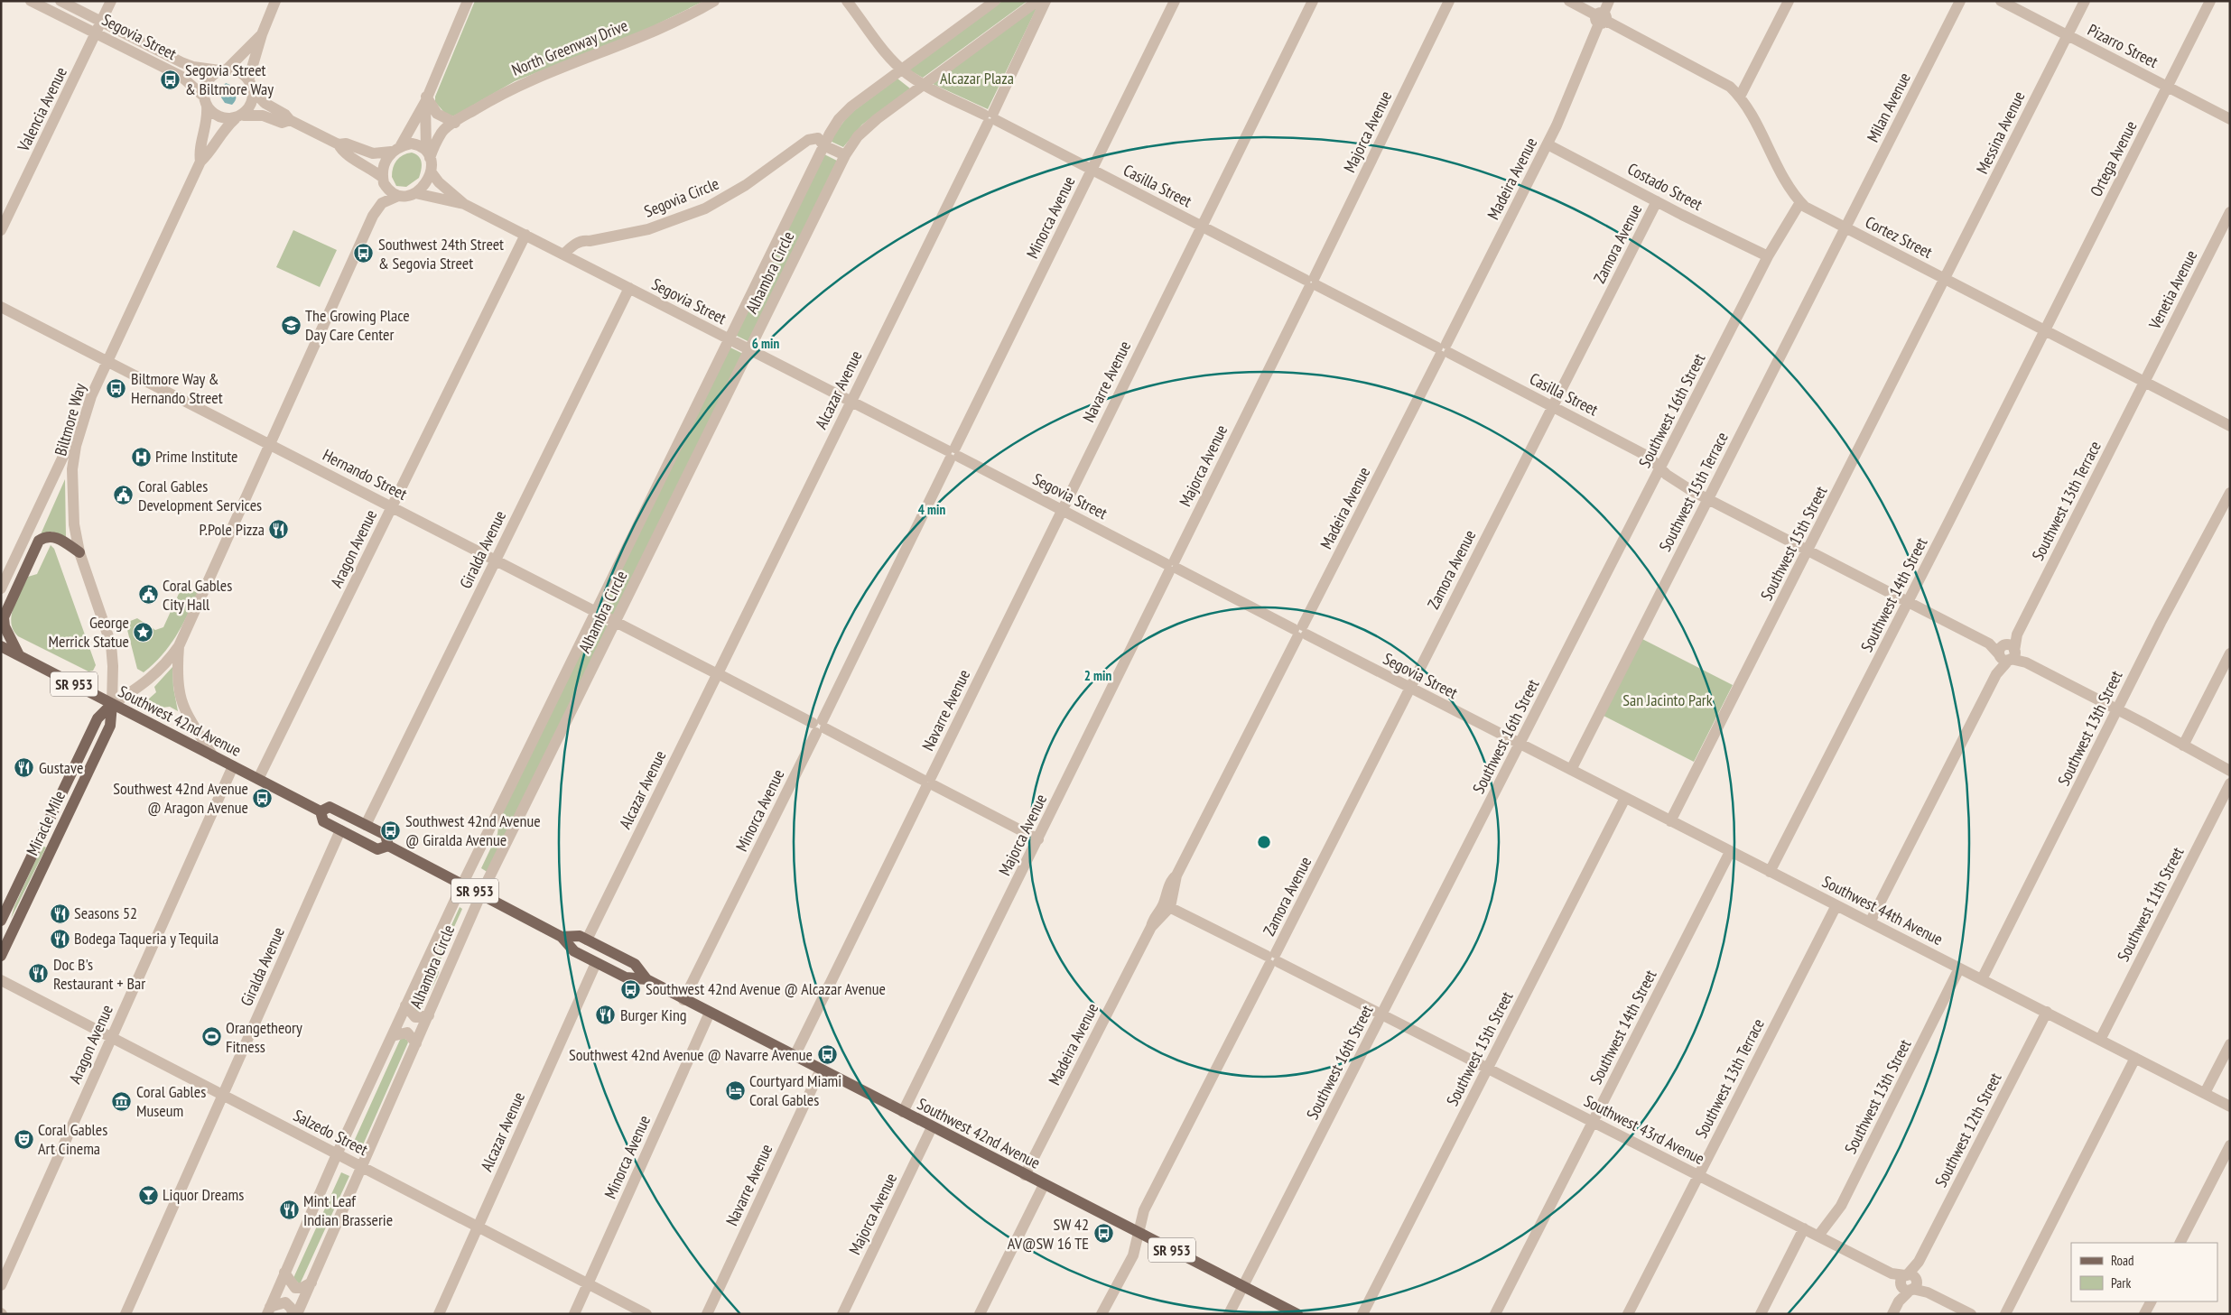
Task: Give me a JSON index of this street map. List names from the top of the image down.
{
  "streets": {
    "main road": ["SR 953", "Southwest 42nd Avenue", "Miracle Mile"],
    "street": [
      "Segovia Street",
      "Pizarro Street",
      "North Greenway Drive",
      "Milan Avenue",
      "Valencia Avenue",
      "Majorca Avenue",
      "Messina Avenue",
      "Ortega Avenue",
      "Madeira Avenue",
      "Casilla Street",
      "Costado Street",
      "Segovia Circle",
      "Minorca Avenue",
      "Cortez Street",
      "Zamora Avenue",
      "Alhambra Circle",
      "Venetia Avenue",
      "Navarre Avenue",
      "Alcazar Avenue",
      "Southwest 16th Street",
      "Biltmore Way",
      "Hernando Street",
      "Southwest 15th Terrace",
      "Southwest 13th Terrace",
      "Southwest 15th Street",
      "Aragon Avenue",
      "Giralda Avenue",
      "Southwest 14th Street",
      "Southwest 13th Street",
      "Southwest 11th Street",
      "Southwest 44th Avenue",
      "Southwest 43rd Avenue",
      "Southwest 12th Street",
      "Salzedo Street"
    ]
  },
  "crossings": [
    ["Segovia Street", "North Greenway Drive"],
    ["Segovia Street", "Valencia Avenue"],
    ["Segovia Street", "Majorca Avenue"],
    ["Segovia Street", "Madeira Avenue"],
    ["Segovia Street", "Segovia Circle"],
    ["Segovia Street", "Minorca Avenue"],
    ["Segovia Street", "Zamora Avenue"],
    ["Segovia Street", "Alhambra Circle"],
    ["Segovia Street", "Navarre Avenue"],
    ["Segovia Street", "Alcazar Avenue"],
    ["Segovia Street", "Southwest 16th Street"],
    ["Segovia Street", "Biltmore Way"],
    ["Segovia Street", "Aragon Avenue"],
    ["Segovia Street", "Giralda Avenue"],
    ["Segovia Street", "Southwest 44th Avenue"],
    ["Pizarro Street", "Messina Avenue"],
    ["Pizarro Street", "Ortega Avenue"],
    ["Milan Avenue", "Cortez Street"],
    ["Milan Avenue", "Southwest 15th Terrace"],
    ["Majorca Avenue", "Casilla Street"],
    ["Majorca Avenue", "Hernando Street"],
    ["Majorca Avenue", "Southwest 42nd Avenue"],
    ["Messina Avenue", "Cortez Street"],
    ["Messina Avenue", "Southwest 15th Street"],
    ["Ortega Avenue", "Cortez Street"],
    ["Ortega Avenue", "Southwest 14th Street"],
    ["Madeira Avenue", "Casilla Street"],
    ["Madeira Avenue", "Costado Street"],
    ["Madeira Avenue", "Cortez Street"],
    ["Madeira Avenue", "Southwest 42nd Avenue"],
    ["Casilla Street", "Minorca Avenue"],
    ["Casilla Street", "Zamora Avenue"],
    ["Casilla Street", "Alhambra Circle"],
    ["Casilla Street", "Navarre Avenue"],
    ["Casilla Street", "Alcazar Avenue"],
    ["Casilla Street", "Southwest 16th Street"],
    ["Casilla Street", "Southwest 15th Terrace"],
    ["Casilla Street", "Southwest 13th Terrace"],
    ["Casilla Street", "Southwest 15th Street"],
    ["Casilla Street", "Southwest 14th Street"],
    ["Costado Street", "Zamora Avenue"],
    ["Costado Street", "Southwest 16th Street"],
    ["Segovia Circle", "Alhambra Circle"],
    ["Minorca Avenue", "Hernando Street"],
    ["Minorca Avenue", "Southwest 42nd Avenue"],
    ["Minorca Avenue", "Salzedo Street"],
    ["Cortez Street", "Venetia Avenue"],
    ["Cortez Street", "Southwest 16th Street"],
    ["Cortez Street", "Southwest 15th Terrace"],
    ["Cortez Street", "Southwest 13th Terrace"],
    ["Cortez Street", "Southwest 15th Street"],
    ["Cortez Street", "Southwest 14th Street"],
    ["Zamora Avenue", "Southwest 42nd Avenue"],
    ["Alhambra Circle", "Hernando Street"],
    ["Alhambra Circle", "Southwest 42nd Avenue"],
    ["Alhambra Circle", "Salzedo Street"],
    ["Venetia Avenue", "Southwest 13th Terrace"],
    ["Navarre Avenue", "Hernando Street"],
    ["Navarre Avenue", "Southwest 42nd Avenue"],
    ["Alcazar Avenue", "Hernando Street"],
    ["Alcazar Avenue", "Southwest 42nd Avenue"],
    ["Alcazar Avenue", "Salzedo Street"],
    ["Southwest 16th Street", "Southwest 42nd Avenue"],
    ["Southwest 16th Street", "Southwest 44th Avenue"],
    ["Southwest 16th Street", "Southwest 43rd Avenue"],
    ["Biltmore Way", "Hernando Street"],
    ["Biltmore Way", "Southwest 42nd Avenue"],
    ["Biltmore Way", "Miracle Mile"],
    ["Hernando Street", "Aragon Avenue"],
    ["Hernando Street", "Giralda Avenue"],
    ["Southwest 15th Terrace", "Southwest 44th Avenue"],
    ["Southwest 13th Terrace", "Southwest 44th Avenue"],
    ["Southwest 13th Terrace", "Southwest 43rd Avenue"],
    ["Southwest 15th Street", "Southwest 44th Avenue"],
    ["Southwest 15th Street", "Southwest 43rd Avenue"],
    ["Aragon Avenue", "Southwest 42nd Avenue"],
    ["Aragon Avenue", "Salzedo Street"],
    ["Giralda Avenue", "Southwest 42nd Avenue"],
    ["Giralda Avenue", "Salzedo Street"],
    ["Southwest 14th Street", "Southwest 44th Avenue"],
    ["Southwest 14th Street", "Southwest 43rd Avenue"],
    ["Southwest 42nd Avenue", "Miracle Mile"],
    ["Southwest 13th Street", "Southwest 44th Avenue"],
    ["Southwest 13th Street", "Southwest 43rd Avenue"],
    ["Southwest 11th Street", "Southwest 44th Avenue"],
    ["Southwest 44th Avenue", "Southwest 12th Street"],
    ["Southwest 43rd Avenue", "Southwest 12th Street"]
  ],
  "parks": ["Alcazar Plaza", "San Jacinto Park"],
  "places": {
    "bus stop": [
      "Segovia Street & Biltmore Way",
      "Southwest 24th Street & Segovia Street",
      "Biltmore Way & Hernando Street",
      "Southwest 42nd Avenue @ Aragon Avenue",
      "Southwest 42nd Avenue @ Giralda Avenue",
      "Southwest 42nd Avenue @ Alcazar Avenue",
      "Southwest 42nd Avenue @ Navarre Avenue",
      "SW 42 AV@SW 16 TE"
    ],
    "school or university": ["The Growing Place Day Care Center"],
    "hospital": ["Prime Institute"],
    "public building": ["Coral Gables Development Services", "Coral Gables City Hall"],
    "restaurant": [
      "P.Pole Pizza",
      "Gustave",
      "Seasons 52",
      "Bodega Taqueria y Tequila",
      "Doc B's Restaurant + Bar",
      "Burger King",
      "Mint Leaf Indian Brasserie"
    ],
    "place": ["George Merrick Statue"],
    "sports": ["Orangetheory Fitness"],
    "hotel": ["Courtyard Miami Coral Gables"],
    "museum": ["Coral Gables Museum"],
    "theatre": ["Coral Gables Art Cinema"],
    "bar": ["Liquor Dreams"]
  },
  "legend": ["Road", "Park"],
  "rings": ["6 min", "4 min", "2 min"]
}
